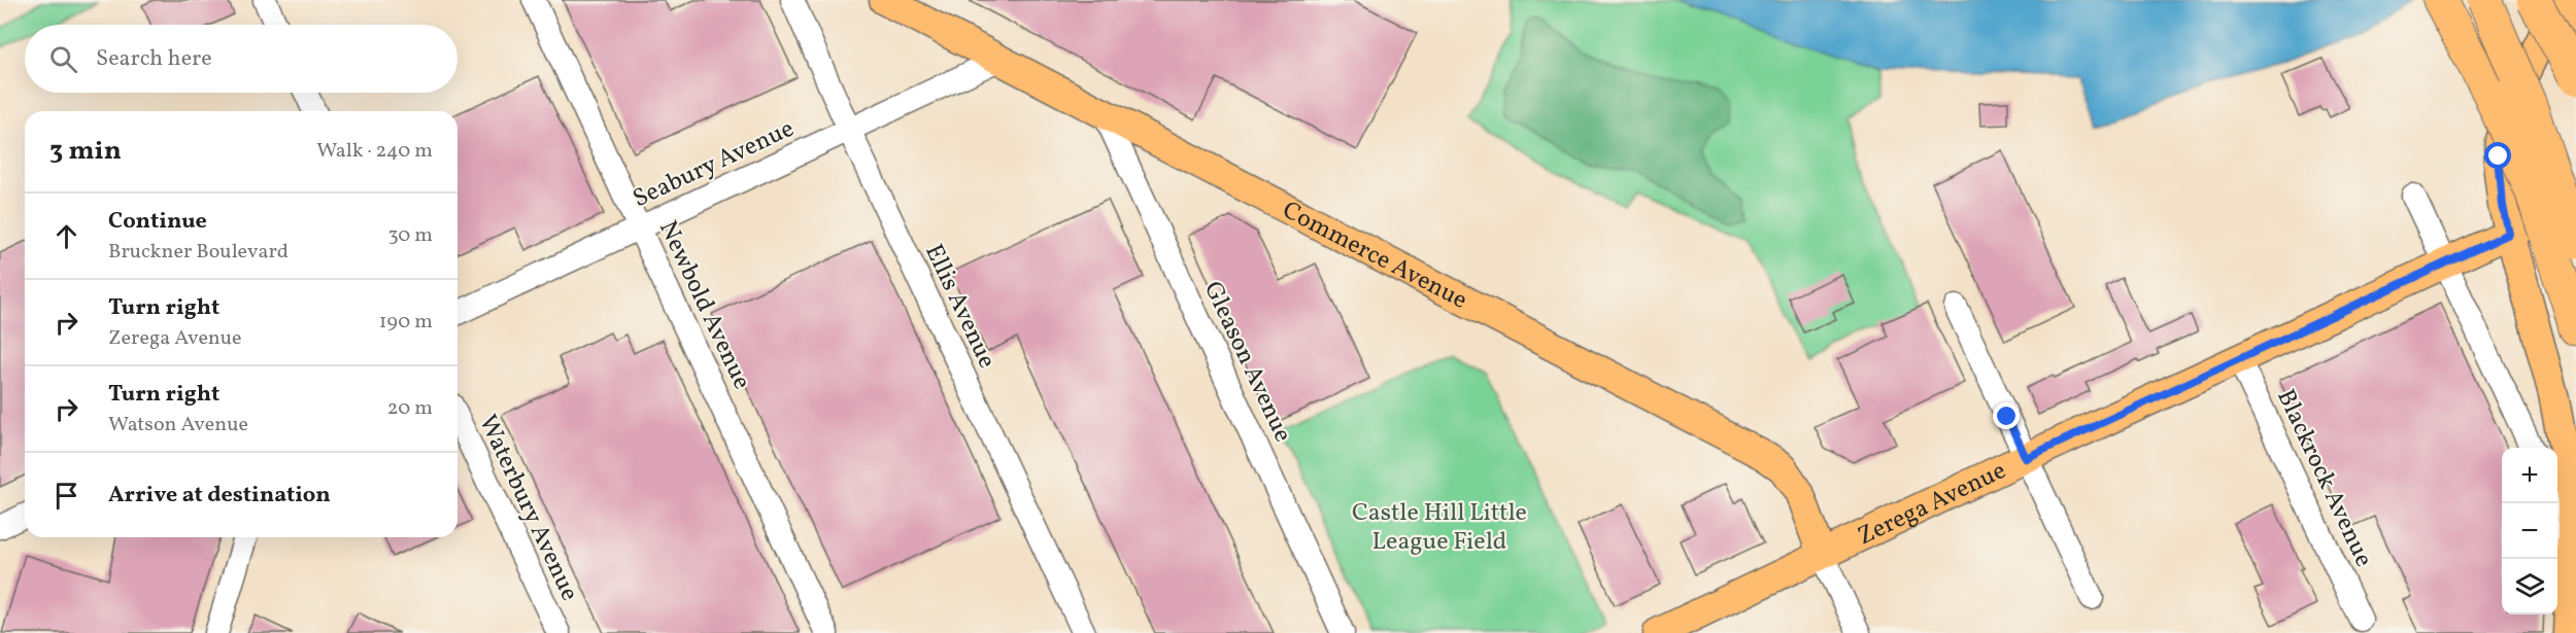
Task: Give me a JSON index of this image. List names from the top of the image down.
{
  "streets": {
    "main road": ["Commerce Avenue", "Zerega Avenue"],
    "street": [
      "Seabury Avenue",
      "Newbold Avenue",
      "Ellis Avenue",
      "Gleason Avenue",
      "Blackrock Avenue",
      "Waterbury Avenue"
    ]
  },
  "crossings": [
    ["Seabury Avenue", "Commerce Avenue"],
    ["Seabury Avenue", "Newbold Avenue"],
    ["Seabury Avenue", "Ellis Avenue"],
    ["Commerce Avenue", "Gleason Avenue"],
    ["Commerce Avenue", "Zerega Avenue"],
    ["Blackrock Avenue", "Zerega Avenue"]
  ],
  "parks": ["Castle Hill Little League Field"],
  "page": {
    "search": "Search here",
    "heading": ["3 min", "Walk · 240 m"],
    "list": [
      ["Continue", "Bruckner Boulevard", "30 m"],
      ["Turn right", "Zerega Avenue", "190 m"],
      ["Turn right", "Watson Avenue", "20 m"],
      "Arrive at destination"
    ],
    "map_buttons": ["+", "−"]
  }
}
